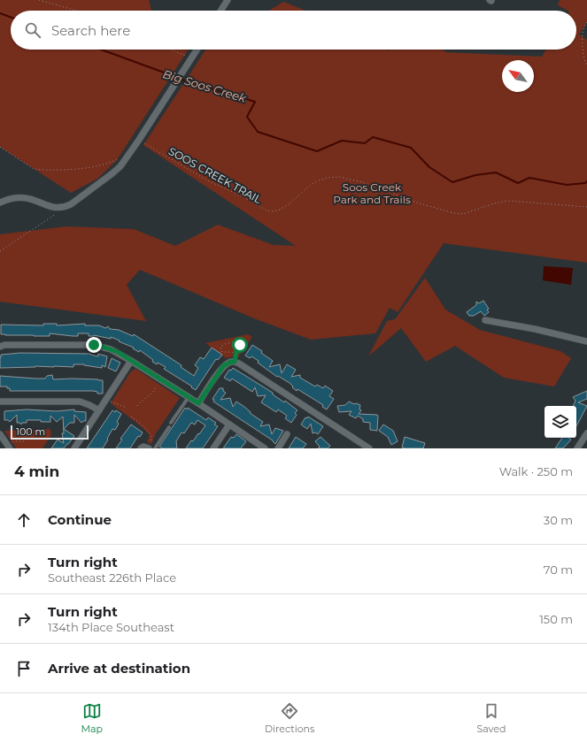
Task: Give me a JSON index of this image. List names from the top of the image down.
{
  "streets": {
    "path": ["SOOS CREEK TRAIL"]
  },
  "water": ["Big Soos Creek"],
  "parks": ["Soos Creek Park and Trails"],
  "scale_bar": "100 m",
  "north": "top left",
  "page": {
    "search": "Search here",
    "scale": "100 m",
    "heading": ["4 min", "Walk · 250 m"],
    "list": [
      ["Continue", "30 m"],
      ["Turn right", "Southeast 226th Place", "70 m"],
      ["Turn right", "134th Place Southeast", "150 m"],
      "Arrive at destination"
    ],
    "nav": ["Map", "Directions", "Saved"]
  }
}
